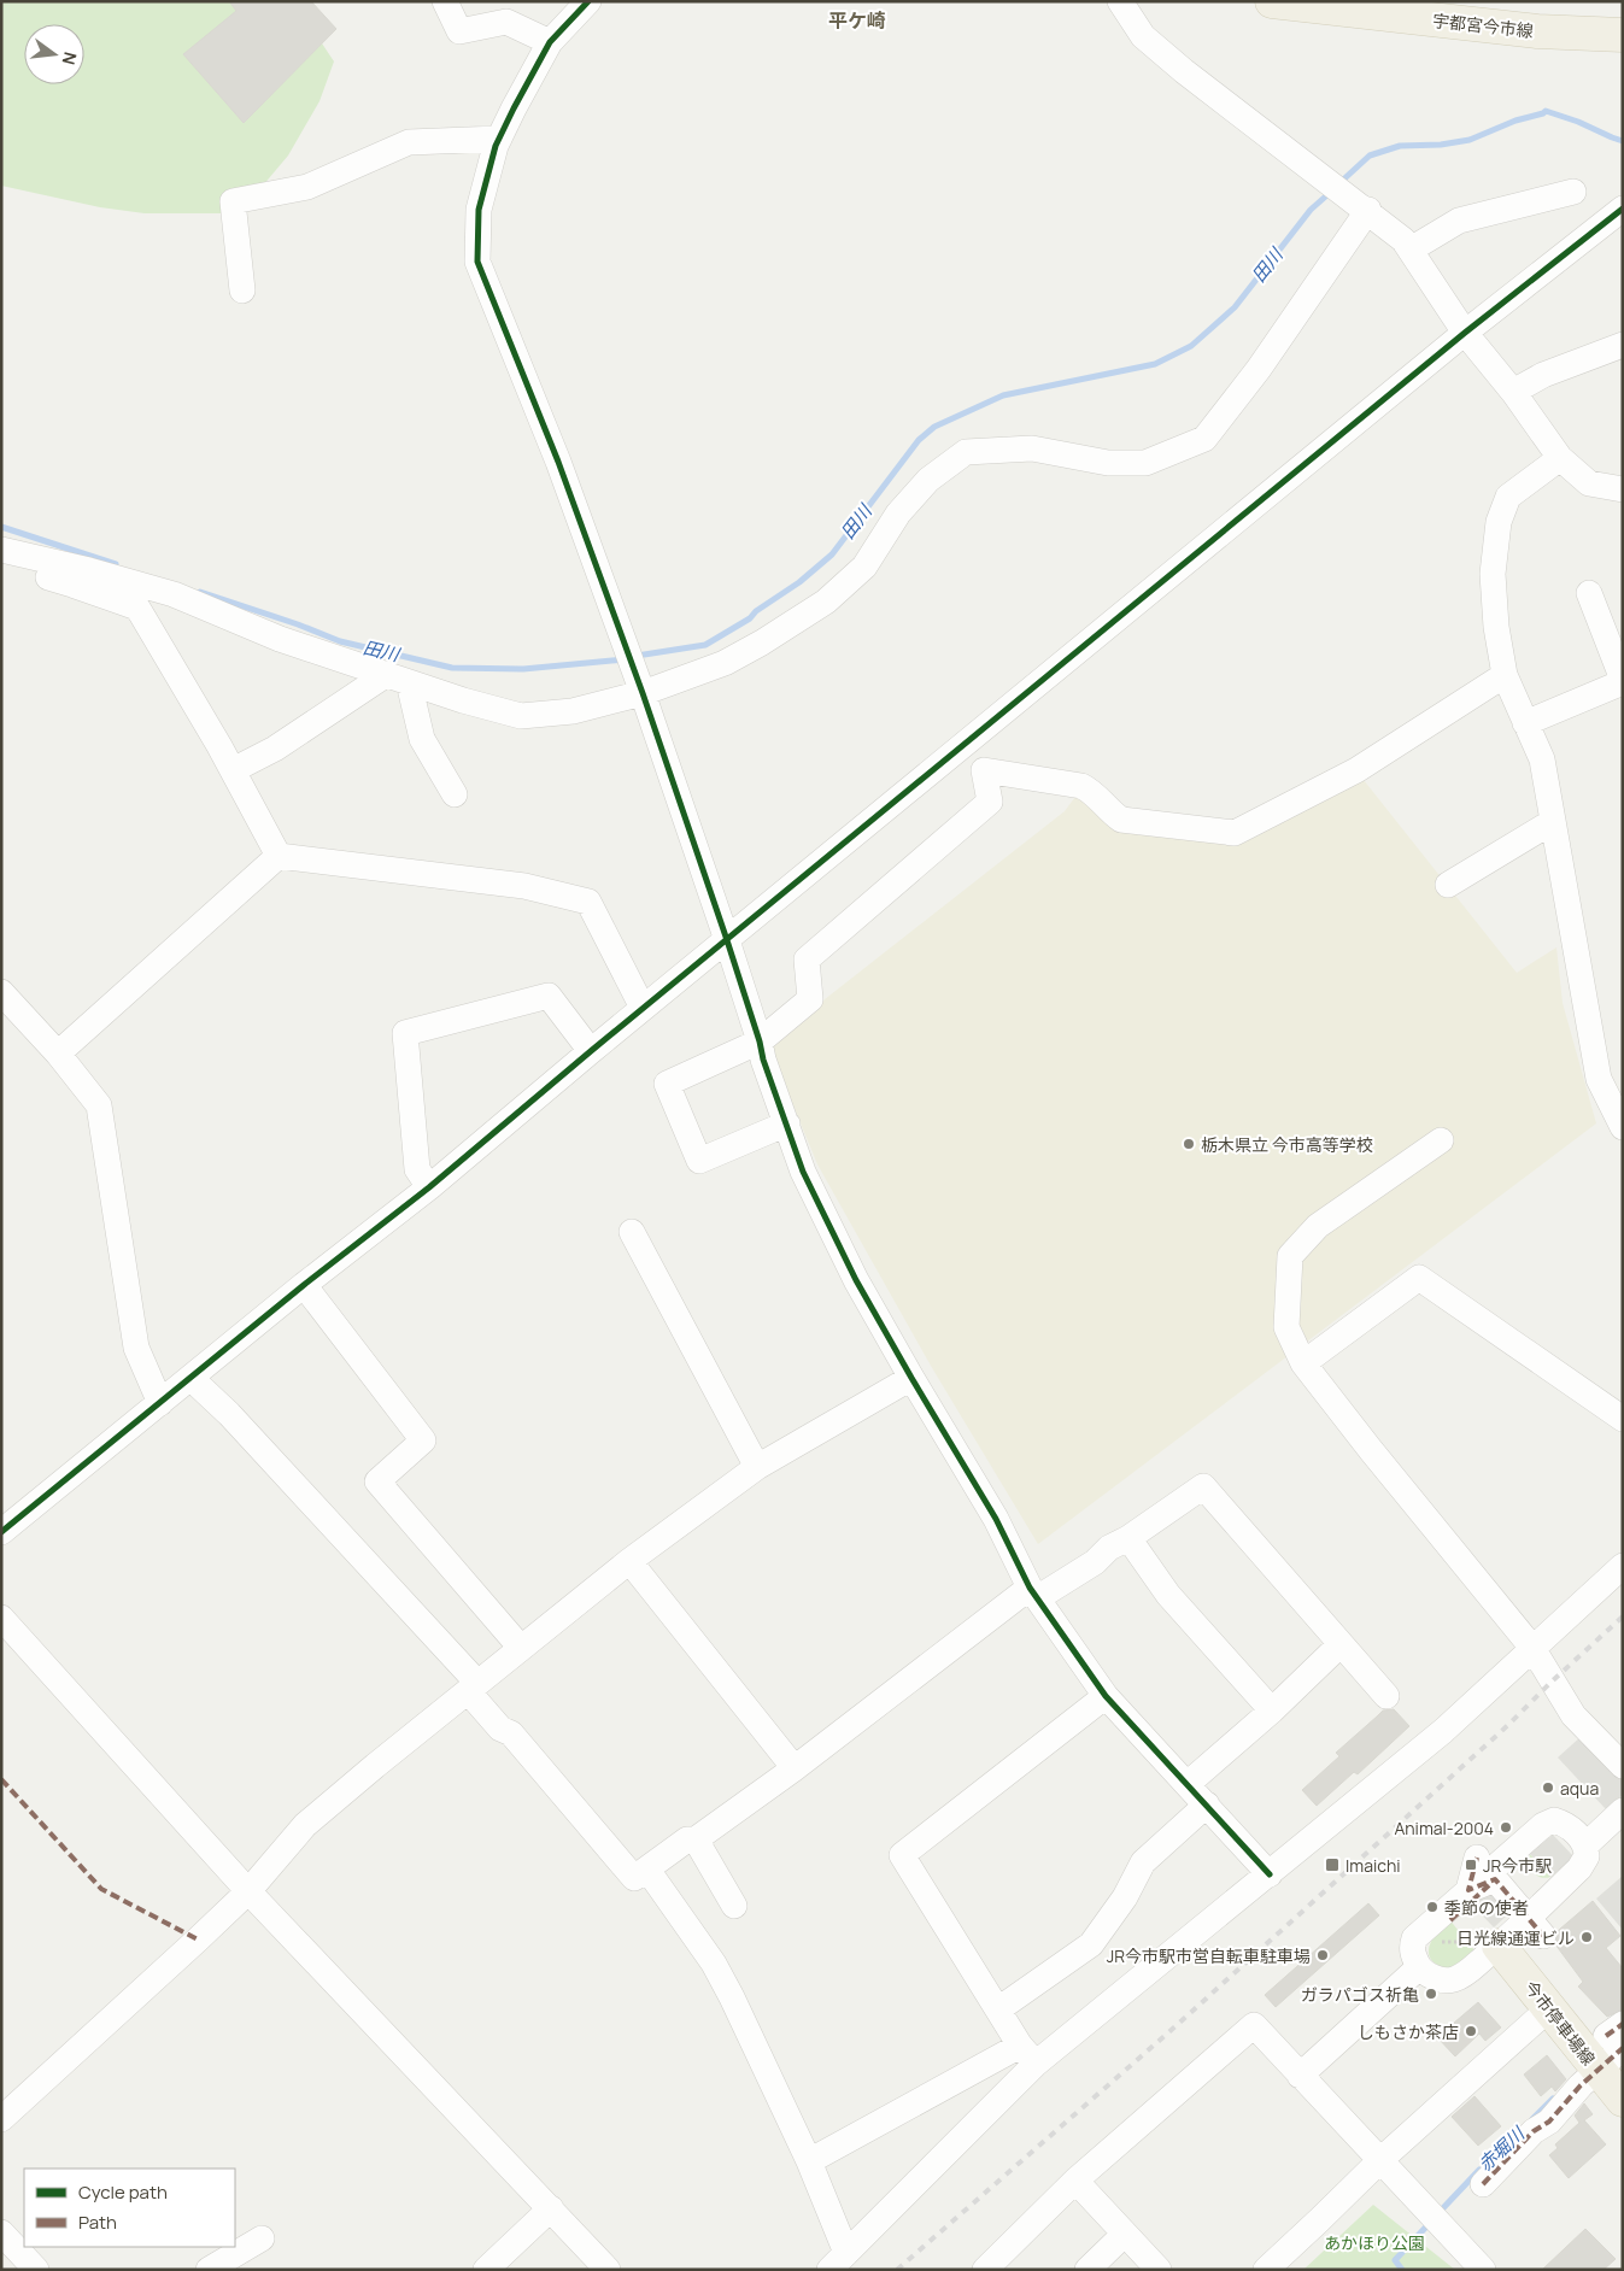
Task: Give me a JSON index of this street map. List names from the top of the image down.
{
  "streets": {
    "main road": ["宇都宮今市線", "今市停車場線"]
  },
  "districts": ["平ケ崎"],
  "water": ["田川", "赤堀川"],
  "parks": ["あかほり公園"],
  "places": {
    "other": [
      "栃木県立 今市高等学校",
      "aqua",
      "Animal-2004",
      "季節の使者",
      "日光線通運ビル",
      "JR今市駅市営自転車駐車場",
      "ガラパゴス祈亀",
      "しもさか茶店"
    ],
    "transit": ["Imaichi", "JR今市駅"]
  },
  "legend": ["Cycle path", "Path"],
  "north": "right"
}
